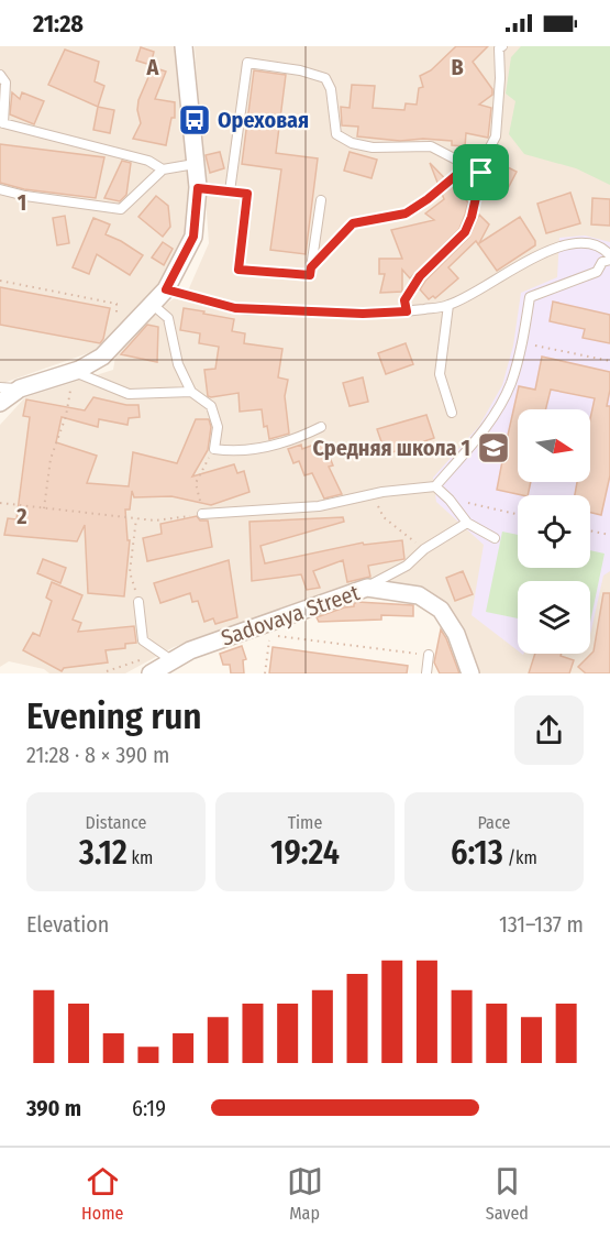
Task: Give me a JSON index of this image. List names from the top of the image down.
{
  "streets": {
    "street": ["Sadovaya Street"]
  },
  "places": {
    "bus stop": ["Ореховая"],
    "school or university": ["Средняя школа 1"]
  },
  "north": "right",
  "page": {
    "status": "21:28",
    "heading": ["Evening run", "21:28 · 8 × 390 m"],
    "stats": [
      ["Distance", "3.12 km"],
      ["Time", "19:24"],
      ["Pace", "6:13 /km"]
    ],
    "chart": ["Elevation", "131–137 m"],
    "list": [
      {
        "name": "390 m",
        "note": "6:19"
      }
    ],
    "tabs": ["Home", "Map", "Saved"]
  },
  "grid": {
    "columns": ["A", "B"],
    "rows": ["1", "2"]
  }
}
